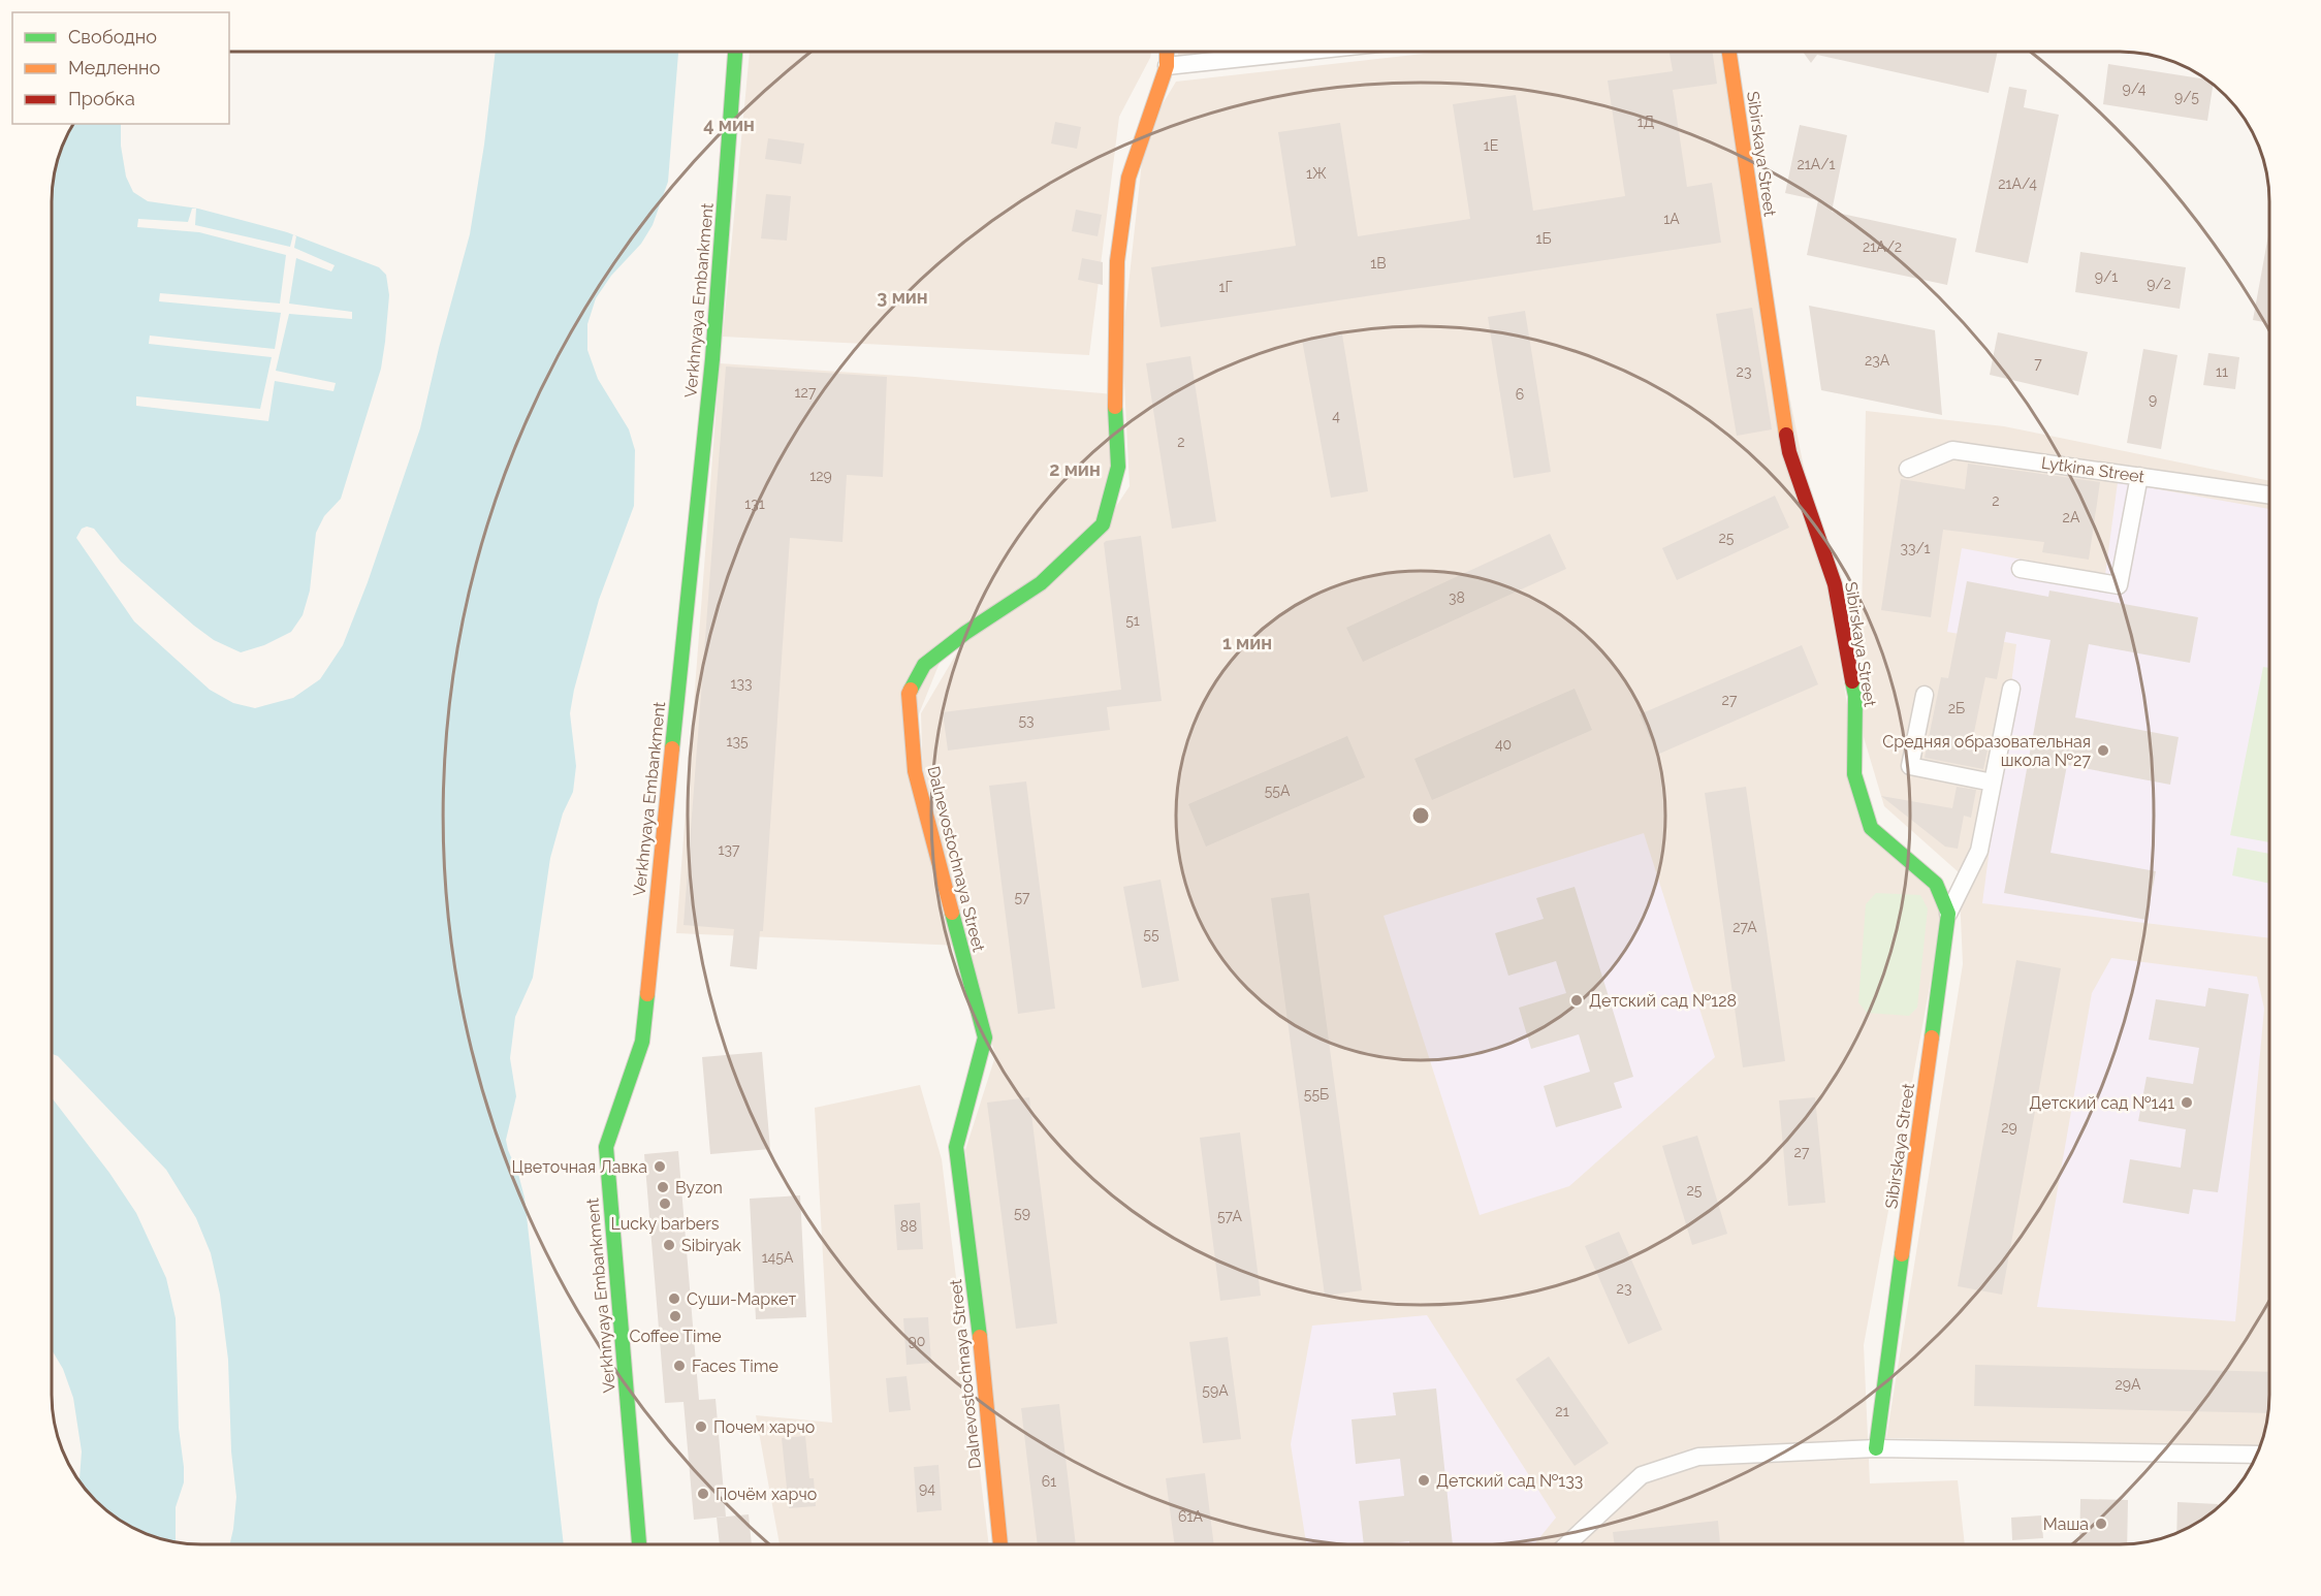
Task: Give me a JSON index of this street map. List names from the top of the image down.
{
  "streets": {
    "street": [
      "Sibirskaya Street",
      "Verkhnyaya Embankment",
      "Lytkina Street",
      "Dalnevostochnaya Street"
    ]
  },
  "places": [
    "Средняя образовательная школа №27",
    "Детский сад №128",
    "Детский сад №141",
    "Цветочная Лавка",
    "Byzon",
    "Lucky barbers",
    "Sibiryak",
    "Суши-Маркет",
    "Coffee Time",
    "Faces Time",
    "Почем харчо",
    "Детский сад №133",
    "Почём харчо",
    "Маша"
  ],
  "house_numbers": [
    "9/4",
    "9/5",
    "1Д",
    "1Е",
    "21А/1",
    "1Ж",
    "21А/4",
    "1А",
    "1Б",
    "21А/2",
    "1В",
    "9/1",
    "9/2",
    "1Г",
    "23А",
    "7",
    "23",
    "11",
    "127",
    "6",
    "9",
    "4",
    "2",
    "129",
    "2",
    "131",
    "2А",
    "25",
    "33/1",
    "38",
    "51",
    "133",
    "27",
    "2Б",
    "53",
    "135",
    "40",
    "55А",
    "137",
    "57",
    "27А",
    "55",
    "55Б",
    "29",
    "27",
    "25",
    "59",
    "57А",
    "88",
    "145А",
    "23",
    "90",
    "29А",
    "59А",
    "21",
    "61",
    "94",
    "61А"
  ],
  "legend": ["Свободно", "Медленно", "Пробка"],
  "rings": [
    "4 мин",
    "3 мин",
    "2 мин",
    "1 мин"
  ]
}
